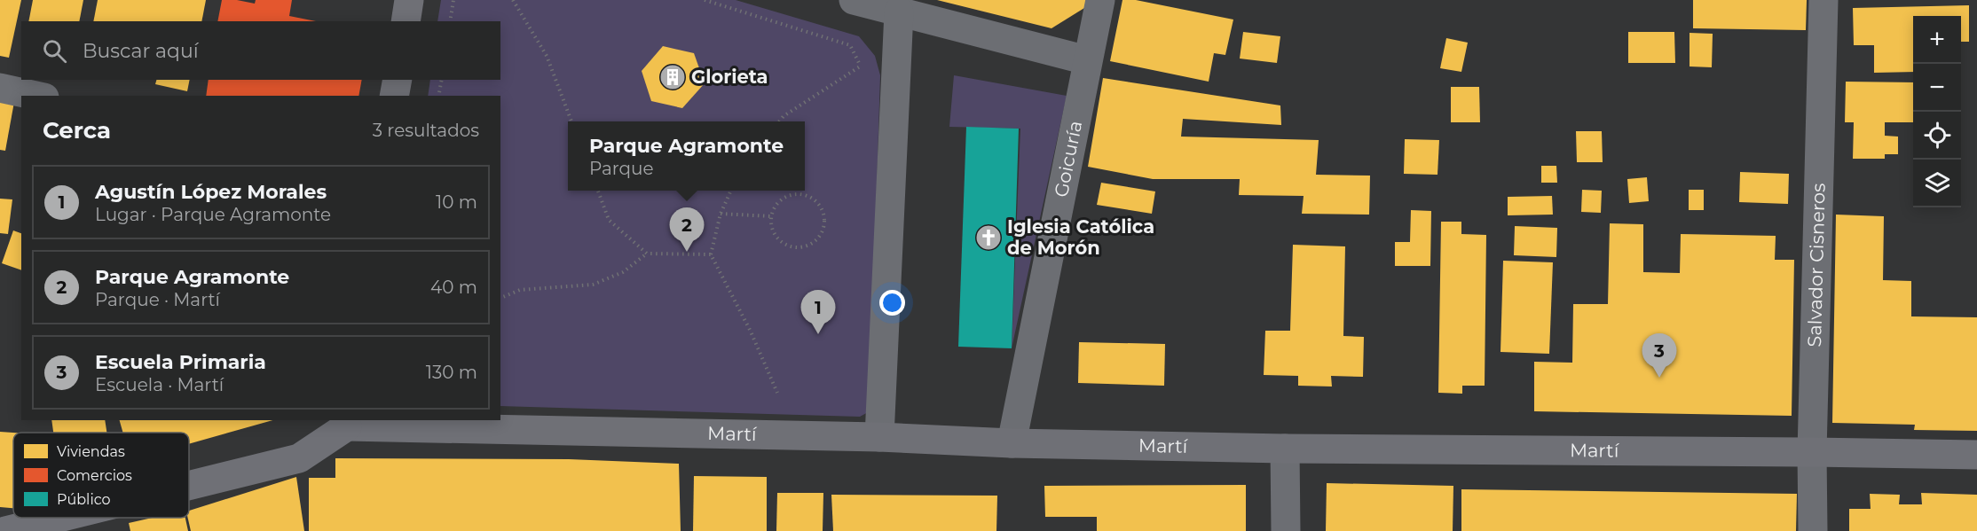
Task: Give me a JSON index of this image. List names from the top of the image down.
{
  "streets": {
    "main road": ["Martí"],
    "street": ["Goicuría", "Salvador Cisneros"]
  },
  "crossings": [
    ["Goicuría", "Martí"],
    ["Salvador Cisneros", "Martí"]
  ],
  "places": {
    "building": ["Glorieta"],
    "church": ["Iglesia Católica de Morón"]
  },
  "legend": ["Viviendas", "Comercios", "Público"],
  "page": {
    "map_buttons": ["+", "−"],
    "search": "Buscar aquí",
    "heading": ["Cerca", "3 resultados"],
    "popup": ["Parque Agramonte", "Parque"],
    "list": [
      {
        "mark": "1",
        "name": "Agustín López Morales",
        "note": "Lugar · Parque Agramonte",
        "value": "10 m"
      },
      {
        "mark": "2",
        "name": "Parque Agramonte",
        "note": "Parque · Martí",
        "value": "40 m"
      },
      {
        "mark": "3",
        "name": "Escuela Primaria",
        "note": "Escuela · Martí",
        "value": "130 m"
      }
    ],
    "pins": ["2", "1", "3"]
  }
}
